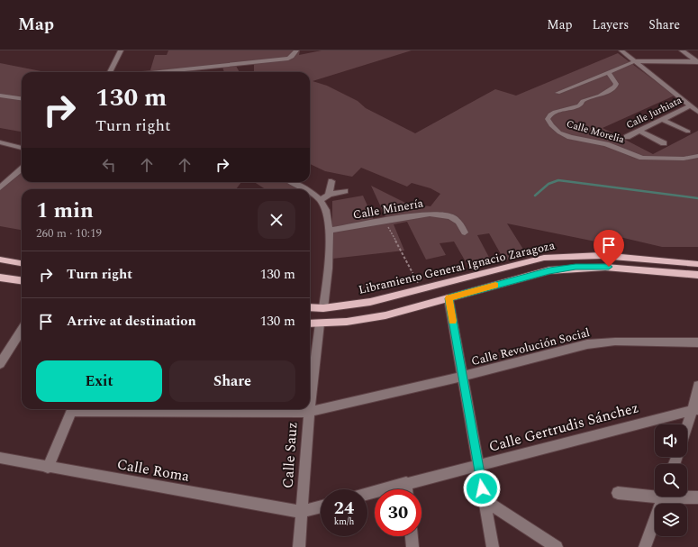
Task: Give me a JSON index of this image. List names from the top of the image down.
{
  "streets": {
    "main road": ["Libramiento General Ignacio Zaragoza"],
    "street": [
      "Calle Jurhiata",
      "Calle Morelia",
      "Calle Minería",
      "Calle Revolución Social",
      "Calle Gertrudis Sánchez",
      "Calle Sauz",
      "Calle Roma"
    ]
  },
  "crossings": [
    ["Libramiento General Ignacio Zaragoza", "Calle Sauz"],
    ["Calle Revolución Social", "Calle Sauz"],
    ["Calle Sauz", "Calle Roma"]
  ],
  "page": {
    "header": "Map",
    "nav": ["Map", "Layers", "Share"],
    "turn": ["130 m", "Turn right"],
    "heading": ["1 min", "260 m · 10:19"],
    "list": [
      {
        "name": "Turn right",
        "value": "130 m"
      },
      {
        "name": "Arrive at destination",
        "value": "130 m"
      }
    ],
    "buttons": ["Exit", "Share"],
    "speed": "24 km/h",
    "limit": "30"
  }
}
